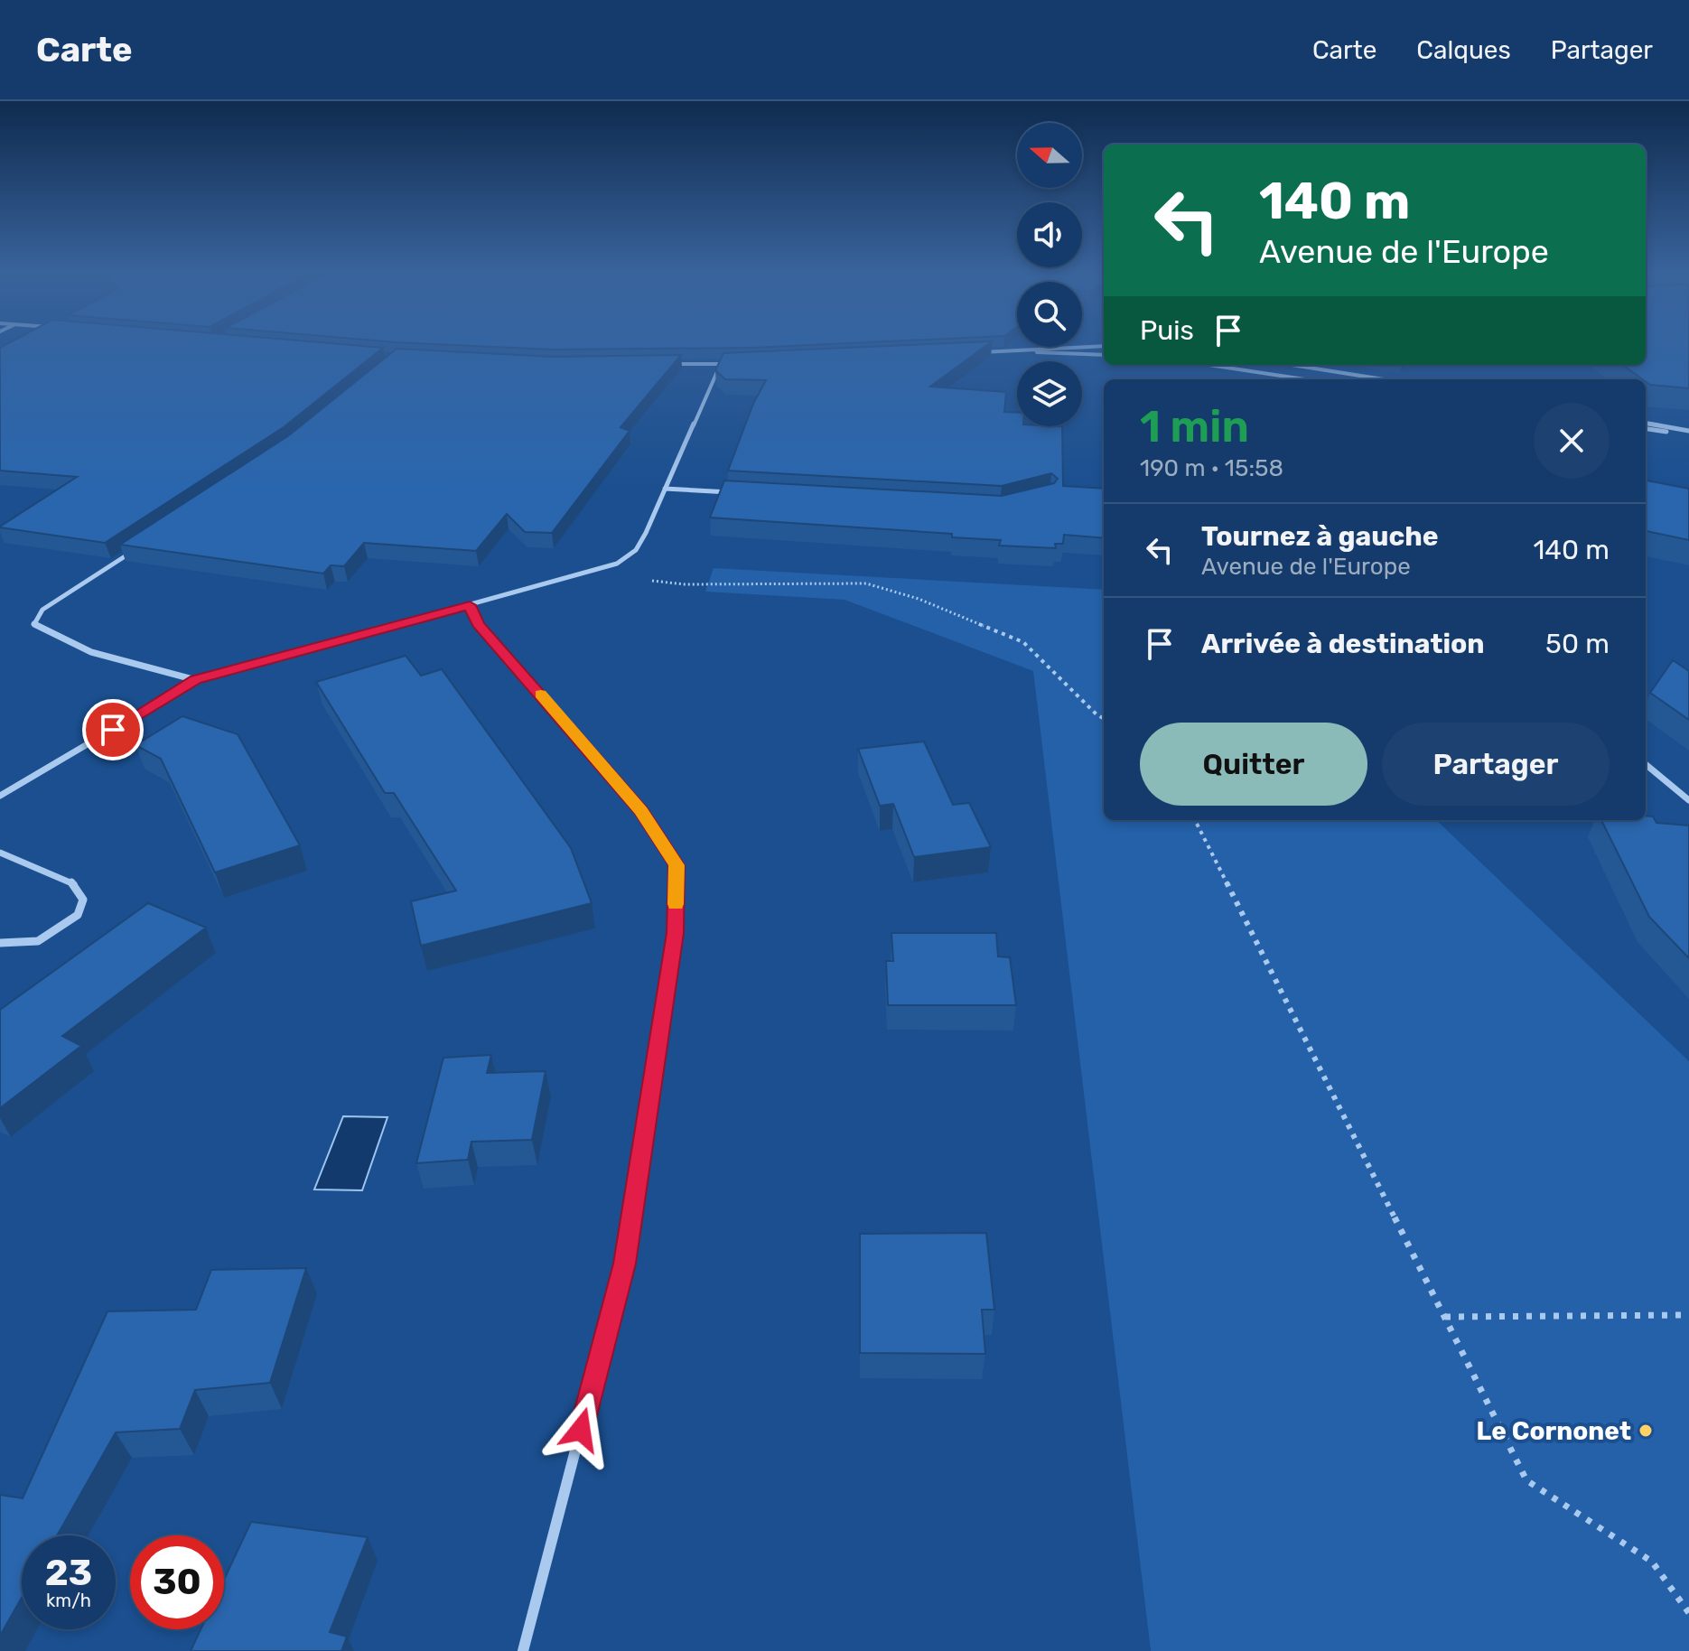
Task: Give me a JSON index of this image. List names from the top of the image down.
{
  "places": ["Le Cornonet"],
  "north": "left",
  "page": {
    "header": "Carte",
    "nav": ["Carte", "Calques", "Partager"],
    "turn": ["140 m", "Avenue de l'Europe"],
    "then": "Puis",
    "heading": ["1 min", "190 m · 15:58"],
    "list": [
      {
        "name": "Tournez à gauche",
        "note": "Avenue de l'Europe",
        "value": "140 m"
      },
      {
        "name": "Arrivée à destination",
        "value": "50 m"
      }
    ],
    "buttons": ["Quitter", "Partager"],
    "speed": "23 km/h",
    "limit": "30"
  }
}
